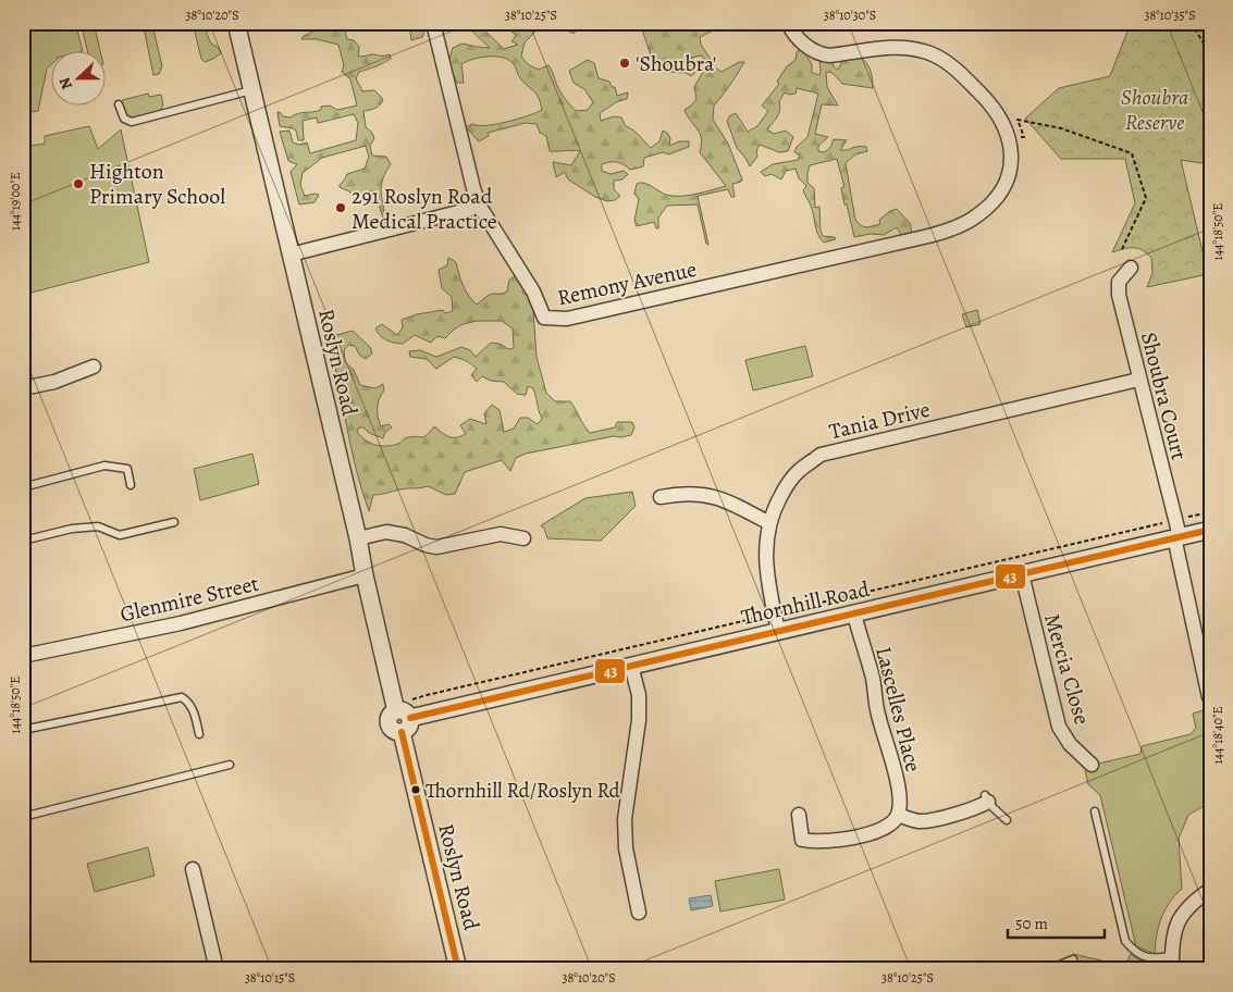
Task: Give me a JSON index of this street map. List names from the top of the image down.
{
  "streets": {
    "street": [
      "Remony Avenue",
      "Roslyn Road",
      "Shoubra Court",
      "Tania Drive",
      "Glenmire Street",
      "Thornhill Road",
      "Mercia Close",
      "Lascelles Place"
    ]
  },
  "crossings": [
    ["Roslyn Road", "Glenmire Street"],
    ["Roslyn Road", "Thornhill Road"],
    ["Shoubra Court", "Tania Drive"],
    ["Shoubra Court", "Thornhill Road"],
    ["Tania Drive", "Thornhill Road"],
    ["Thornhill Road", "Mercia Close"],
    ["Thornhill Road", "Lascelles Place"]
  ],
  "parks": ["Shoubra Reserve"],
  "places": [
    "'Shoubra'",
    "Highton Primary School",
    "291 Roslyn Road Medical Practice",
    "Thornhill Rd/Roslyn Rd"
  ],
  "lines": ["transit line 43"],
  "scale_bar": "50 m",
  "north": "left",
  "coordinates": [
    "38°10'20\"S",
    "38°10'25\"S",
    "38°10'30\"S",
    "38°10'35\"S",
    "144°19'00\"E",
    "144°18'50\"E",
    "144°18'40\"E",
    "38°10'15\"S"
  ]
}
